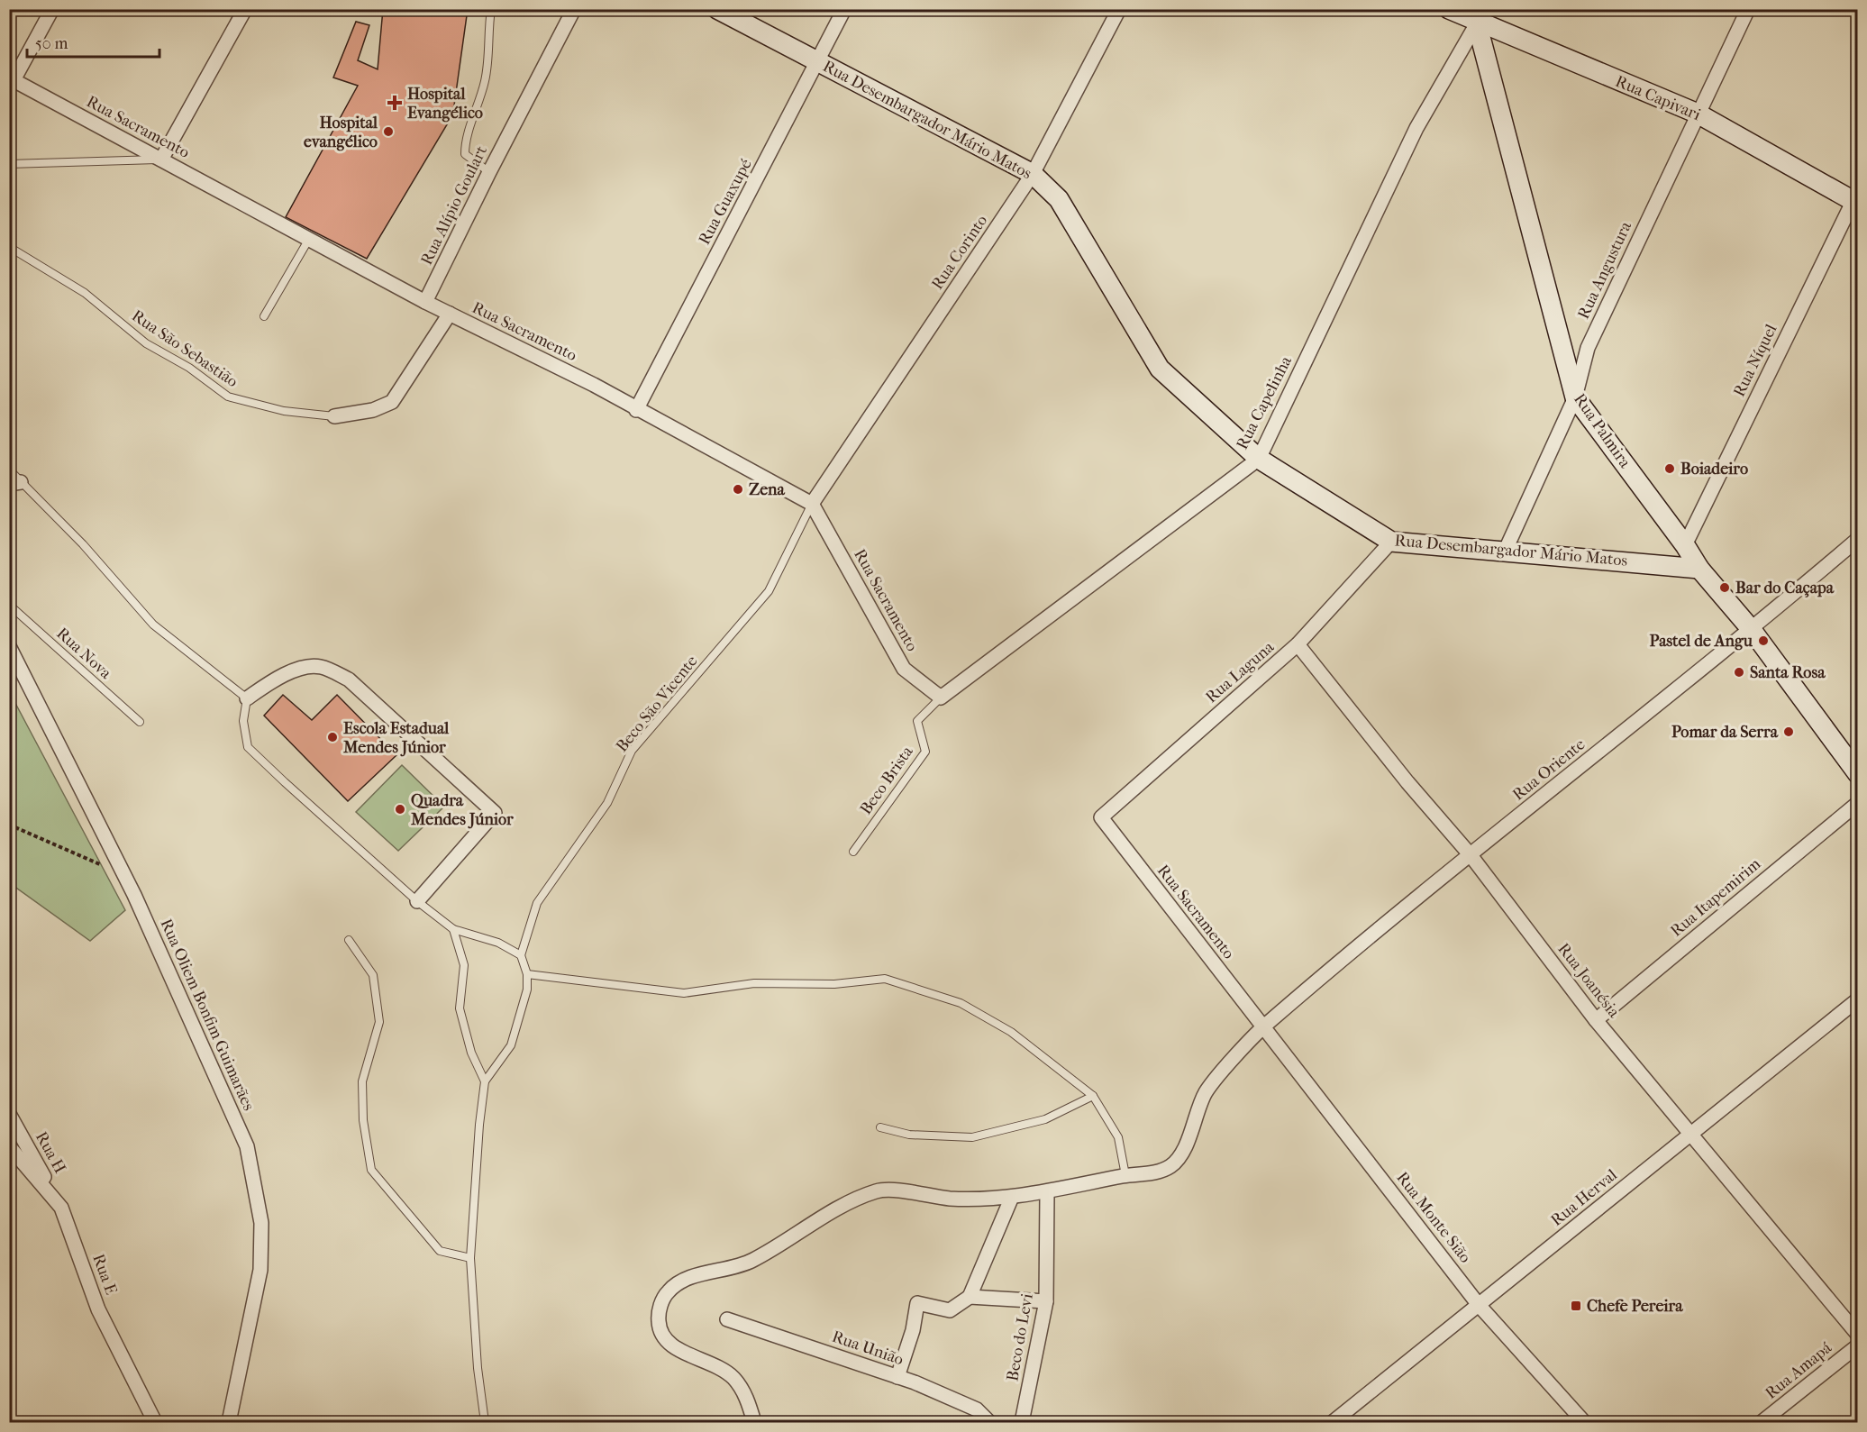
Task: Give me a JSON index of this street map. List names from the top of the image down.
{
  "streets": {
    "street": [
      "Rua Capivari",
      "Rua Desembargador Mário Matos",
      "Rua Sacramento",
      "Rua Guaxupé",
      "Rua Alípio Goulart",
      "Rua Corinto",
      "Rua Angustura",
      "Rua Níquel",
      "Rua Capelinha",
      "Rua Palmira",
      "Rua Laguna",
      "Rua Oriente",
      "Rua Itapemirim",
      "Rua Joanésia",
      "Rua Oliem Bonfim Guimarães",
      "Rua H",
      "Rua Herval",
      "Rua Monte Sião",
      "Rua E",
      "Beco do Levi",
      "Rua União",
      "Rua Amapá"
    ],
    "lane": [
      "Rua São Sebastião",
      "Rua Nova",
      "Beco São Vicente",
      "Beco Brista"
    ]
  },
  "crossings": [
    ["Rua Capivari", "Rua Angustura"],
    ["Rua Capivari", "Rua Níquel"],
    ["Rua Capivari", "Rua Capelinha"],
    ["Rua Capivari", "Rua Palmira"],
    ["Rua Desembargador Mário Matos", "Rua Guaxupé"],
    ["Rua Desembargador Mário Matos", "Rua Corinto"],
    ["Rua Desembargador Mário Matos", "Rua Angustura"],
    ["Rua Desembargador Mário Matos", "Rua Capelinha"],
    ["Rua Desembargador Mário Matos", "Rua Palmira"],
    ["Rua Desembargador Mário Matos", "Rua Laguna"],
    ["Rua Sacramento", "Rua Guaxupé"],
    ["Rua Sacramento", "Rua Alípio Goulart"],
    ["Rua Sacramento", "Rua Corinto"],
    ["Rua Sacramento", "Rua Capelinha"],
    ["Rua Sacramento", "Rua Laguna"],
    ["Rua Sacramento", "Beco São Vicente"],
    ["Rua Sacramento", "Rua Oriente"],
    ["Rua Sacramento", "Beco Brista"],
    ["Rua Sacramento", "Rua Monte Sião"],
    ["Rua Corinto", "Beco São Vicente"],
    ["Rua Angustura", "Rua Palmira"],
    ["Rua Níquel", "Rua Palmira"],
    ["Rua Capelinha", "Rua Palmira"],
    ["Rua Capelinha", "Beco Brista"],
    ["Rua Palmira", "Rua Oriente"],
    ["Rua Laguna", "Rua Joanésia"],
    ["Rua Oriente", "Rua Joanésia"],
    ["Rua Oriente", "Rua Monte Sião"],
    ["Rua Itapemirim", "Rua Joanésia"],
    ["Rua Joanésia", "Rua Herval"],
    ["Rua H", "Rua E"],
    ["Rua Herval", "Rua Monte Sião"]
  ],
  "places": {
    "health": ["Hospital Evangélico"],
    "other": [
      "Hospital evangélico",
      "Boiadeiro",
      "Zena",
      "Bar do Caçapa",
      "Pastel de Angu",
      "Santa Rosa",
      "Pomar da Serra",
      "Escola Estadual Mendes Júnior",
      "Quadra Mendes Júnior"
    ],
    "transit": ["Chefe Pereira"]
  },
  "scale_bar": "50 m"
}
